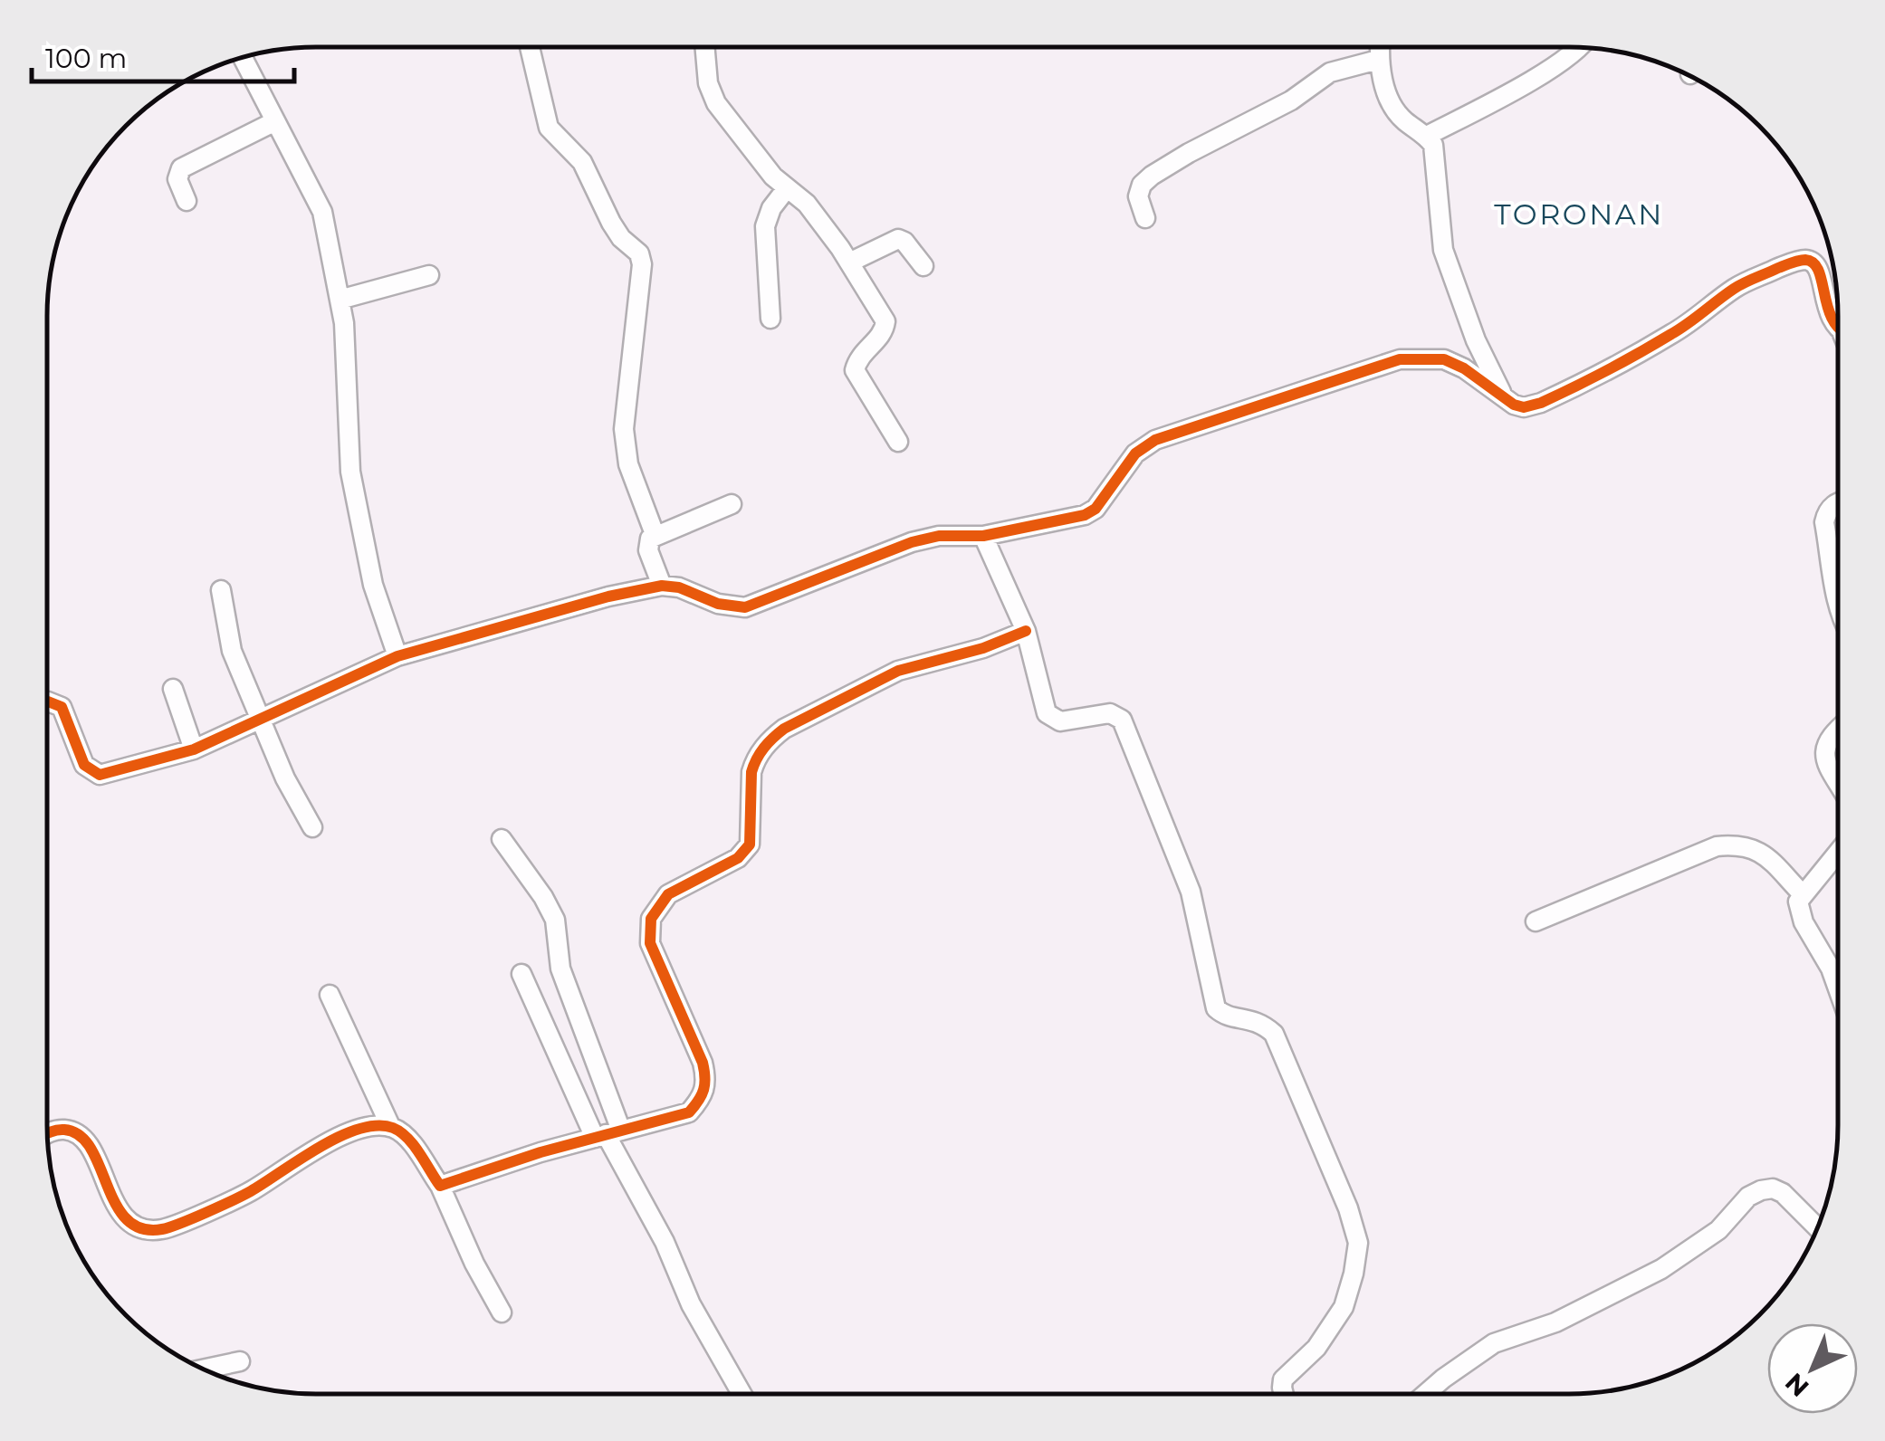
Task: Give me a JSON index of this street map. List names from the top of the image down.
{
  "districts": ["TORONAN"],
  "scale_bar": "100 m",
  "north": "bottom left"
}
